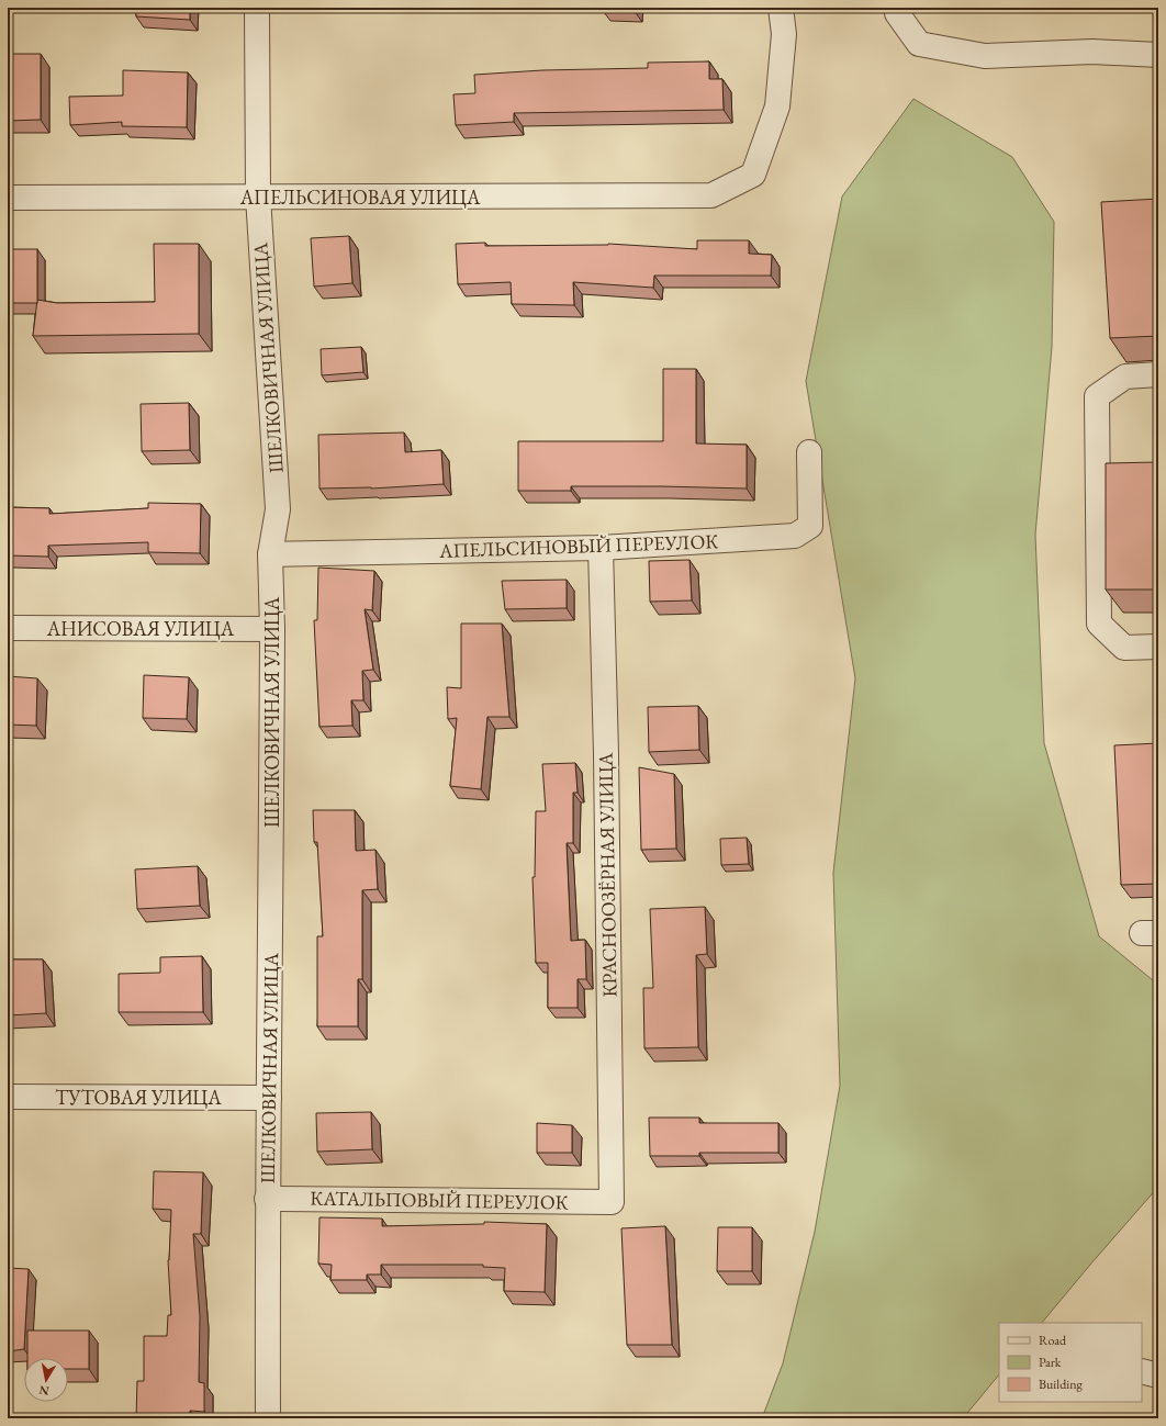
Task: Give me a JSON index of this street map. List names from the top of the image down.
{
  "streets": {
    "street": [
      "АПЕЛЬСИНОВАЯ УЛИЦА",
      "ШЕЛКОВИЧНАЯ УЛИЦА",
      "АПЕЛЬСИНОВЫЙ ПЕРЕУЛОК",
      "АНИСОВАЯ УЛИЦА",
      "КРАСНООЗЁРНАЯ УЛИЦА",
      "ТУТОВАЯ УЛИЦА",
      "КАТАЛЬПОВЫЙ ПЕРЕУЛОК"
    ]
  },
  "crossings": [
    ["АПЕЛЬСИНОВАЯ УЛИЦА", "ШЕЛКОВИЧНАЯ УЛИЦА"],
    ["ШЕЛКОВИЧНАЯ УЛИЦА", "АПЕЛЬСИНОВЫЙ ПЕРЕУЛОК"],
    ["ШЕЛКОВИЧНАЯ УЛИЦА", "АНИСОВАЯ УЛИЦА"],
    ["ШЕЛКОВИЧНАЯ УЛИЦА", "ТУТОВАЯ УЛИЦА"],
    ["ШЕЛКОВИЧНАЯ УЛИЦА", "КАТАЛЬПОВЫЙ ПЕРЕУЛОК"],
    ["АПЕЛЬСИНОВЫЙ ПЕРЕУЛОК", "КРАСНООЗЁРНАЯ УЛИЦА"],
    ["КРАСНООЗЁРНАЯ УЛИЦА", "КАТАЛЬПОВЫЙ ПЕРЕУЛОК"]
  ],
  "legend": ["Road", "Park", "Building"],
  "north": "bottom"
}
